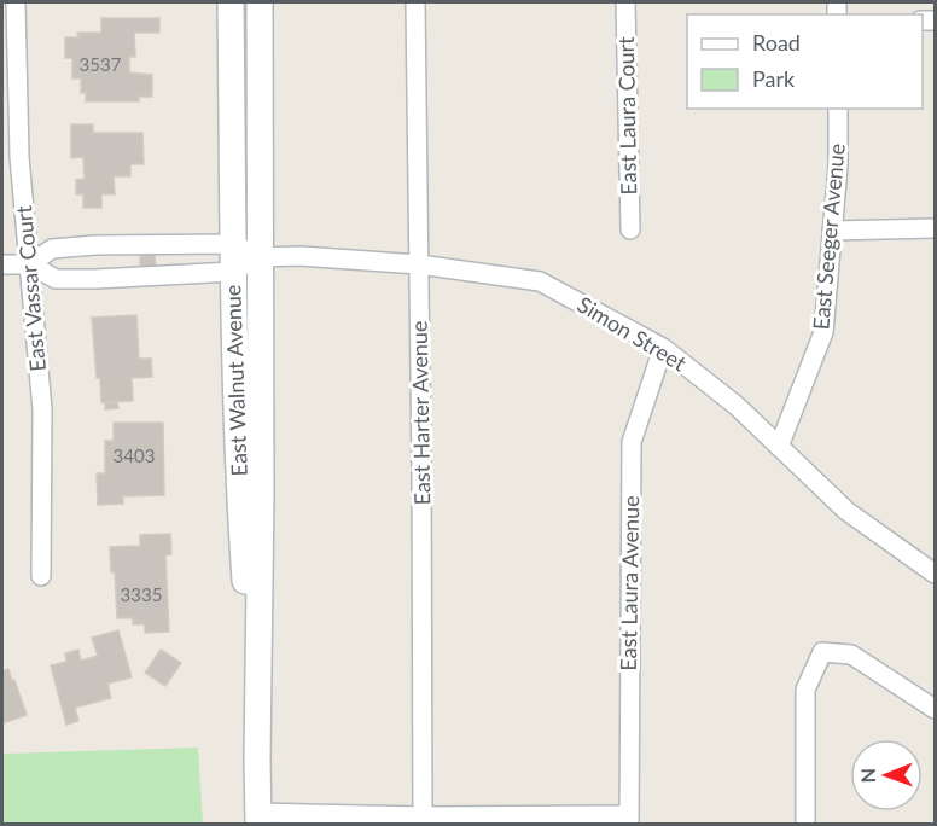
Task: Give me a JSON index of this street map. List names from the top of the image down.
{
  "streets": {
    "main road": ["East Walnut Avenue"],
    "street": [
      "East Laura Court",
      "East Seeger Avenue",
      "East Vassar Court",
      "Simon Street",
      "East Harter Avenue",
      "East Laura Avenue"
    ]
  },
  "crossings": [
    ["East Seeger Avenue", "Simon Street"],
    ["Simon Street", "East Walnut Avenue"],
    ["Simon Street", "East Harter Avenue"],
    ["Simon Street", "East Laura Avenue"]
  ],
  "house_numbers": ["3537", "3403", "3335"],
  "legend": ["Road", "Park"],
  "north": "left"
}
